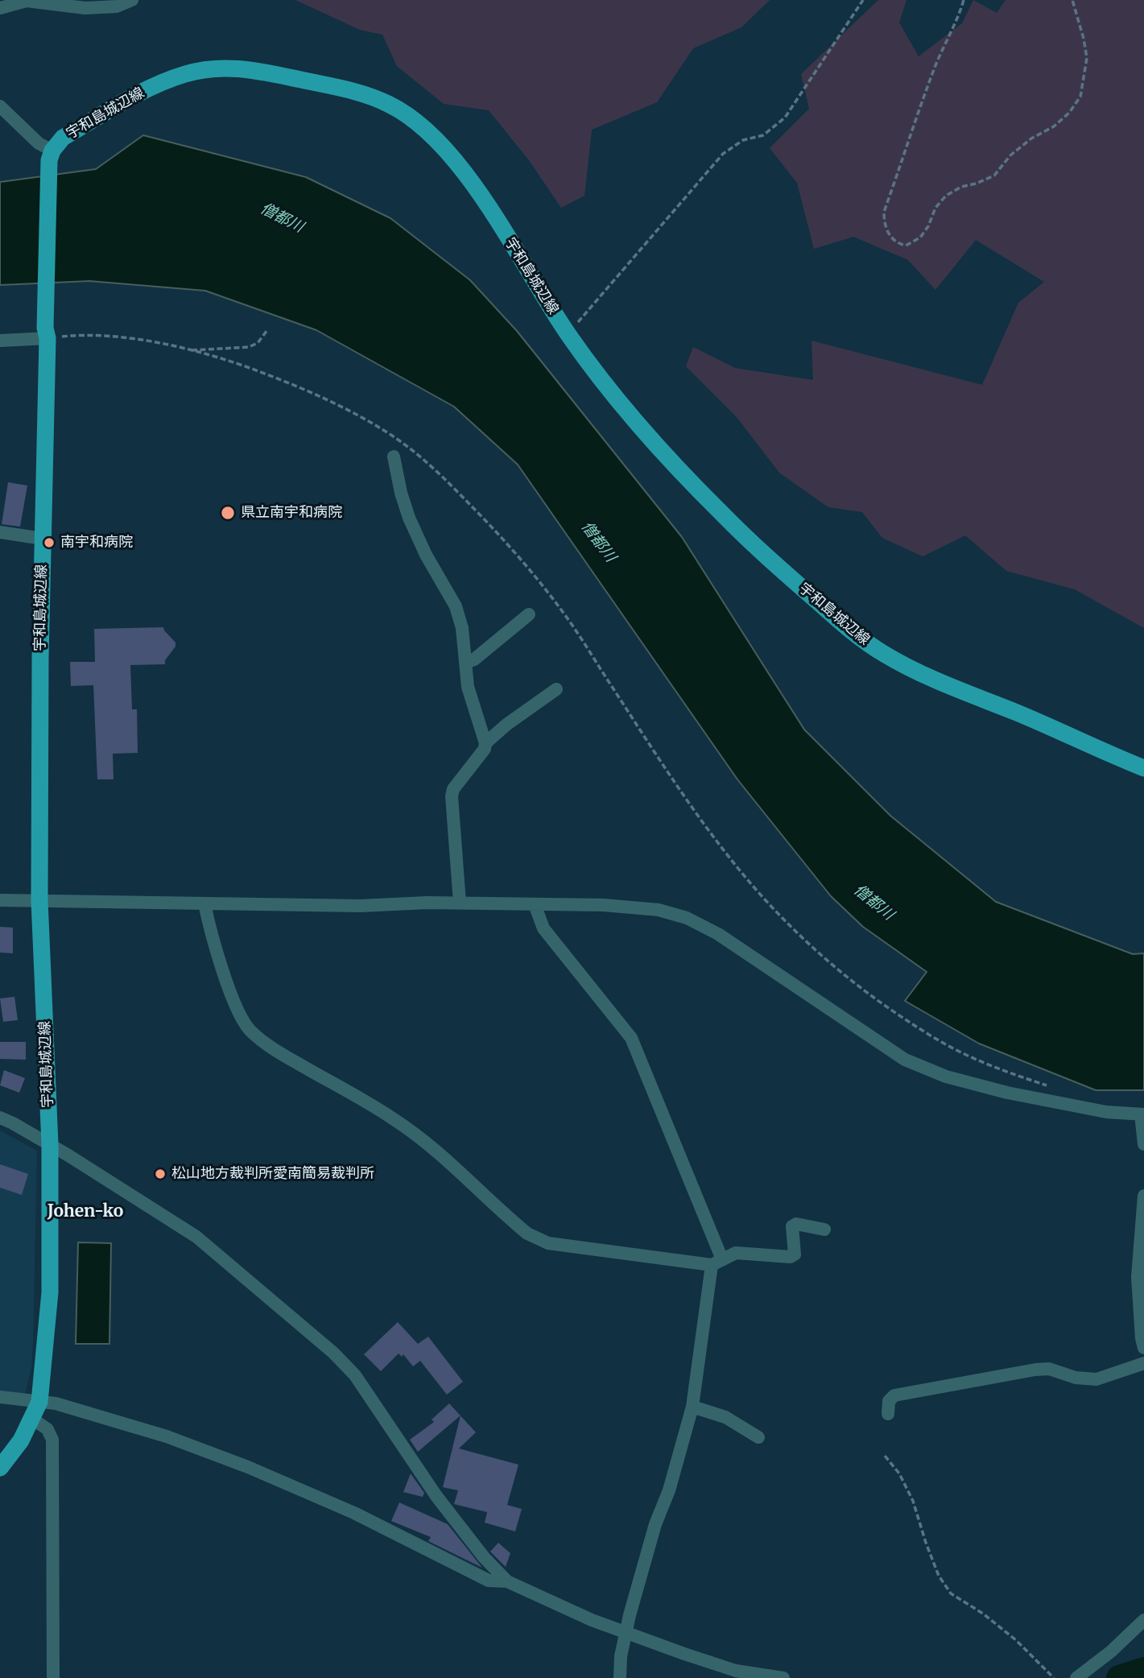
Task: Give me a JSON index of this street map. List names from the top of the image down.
{
  "streets": {
    "main road": ["宇和島城辺線"]
  },
  "districts": ["Johen-ko"],
  "water": ["僧都川"],
  "places": ["県立南宇和病院", "南宇和病院", "松山地方裁判所愛南簡易裁判所"]
}
